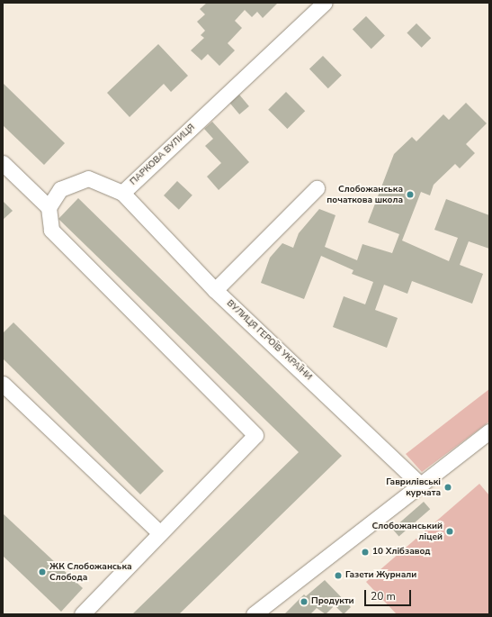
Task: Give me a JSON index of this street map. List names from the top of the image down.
{
  "streets": {
    "street": ["ПАРКОВА ВУЛИЦЯ", "ВУЛИЦЯ ГЕРОЇВ УКРАЇНИ"]
  },
  "crossings": [
    ["ПАРКОВА ВУЛИЦЯ", "ВУЛИЦЯ ГЕРОЇВ УКРАЇНИ"]
  ],
  "places": [
    "Cлобожанська початкова школа",
    "Гаврилівські курчата",
    "Слобожанський ліцей",
    "10 Хлібзавод",
    "ЖК Слобожанська Слобода",
    "Газети Журнали",
    "Продукти"
  ],
  "scale_bar": "20 m"
}
